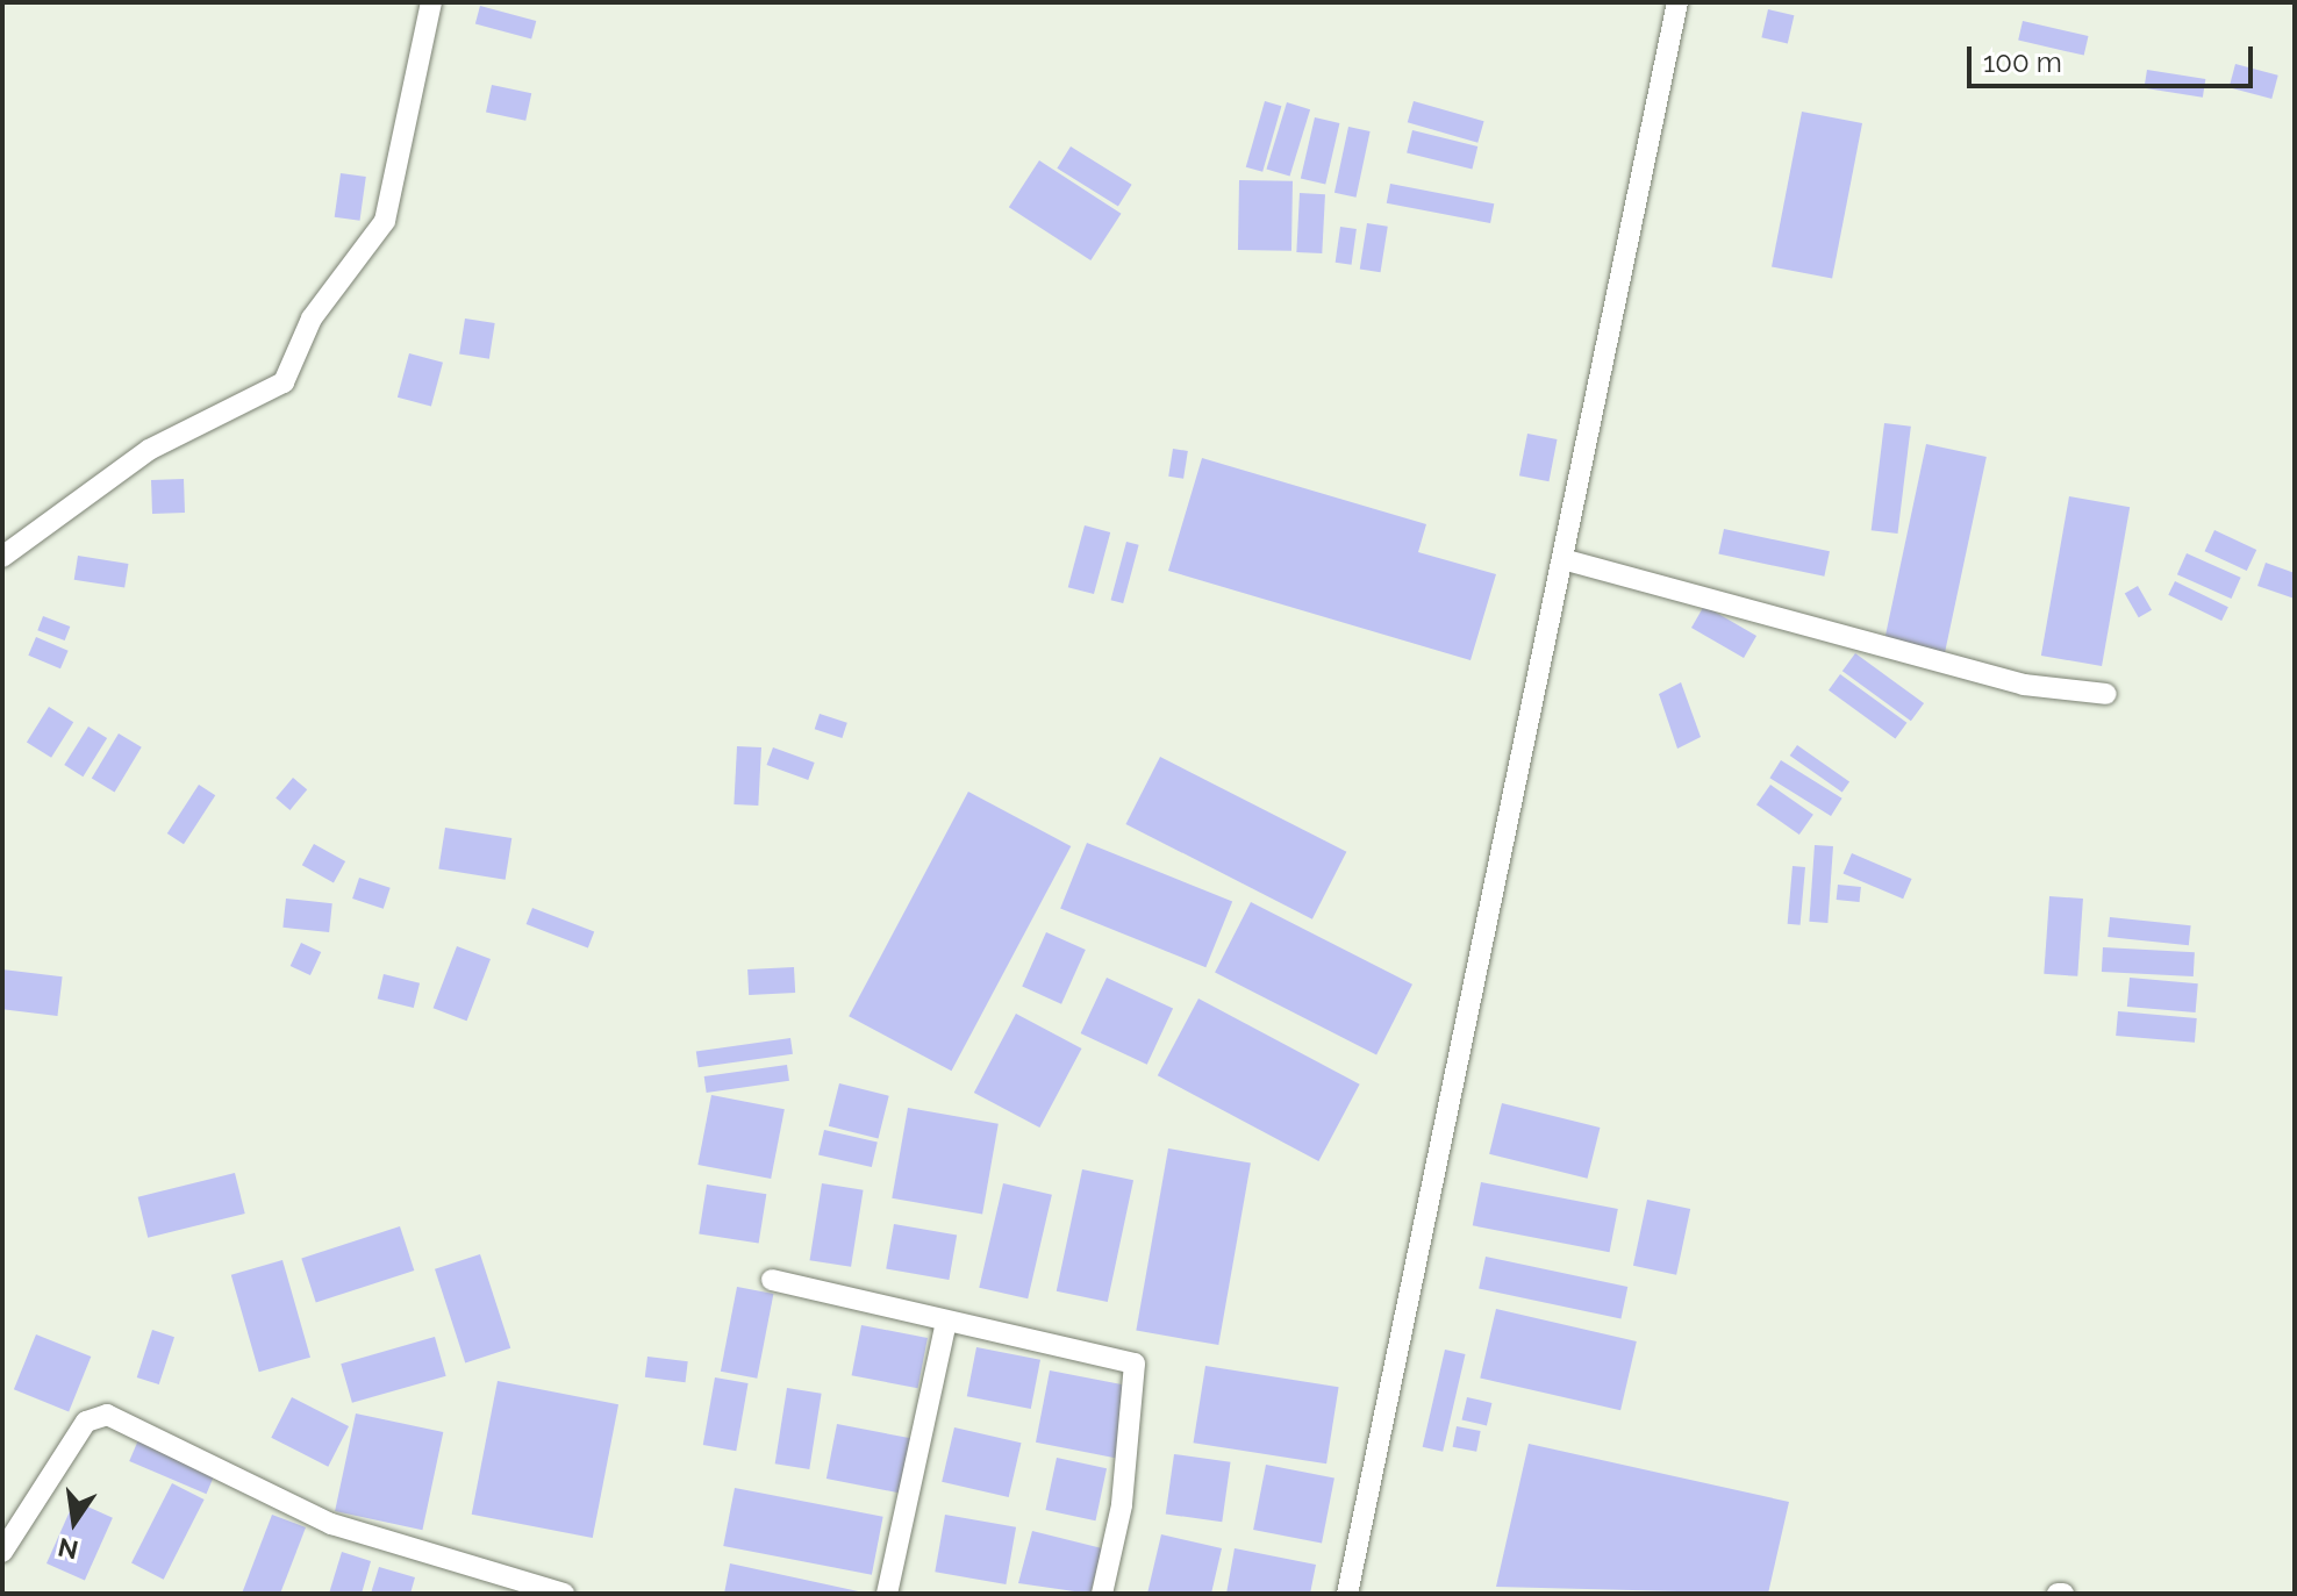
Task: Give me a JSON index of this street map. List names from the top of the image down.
{
  "scale_bar": "100 m",
  "north": "bottom"
}
